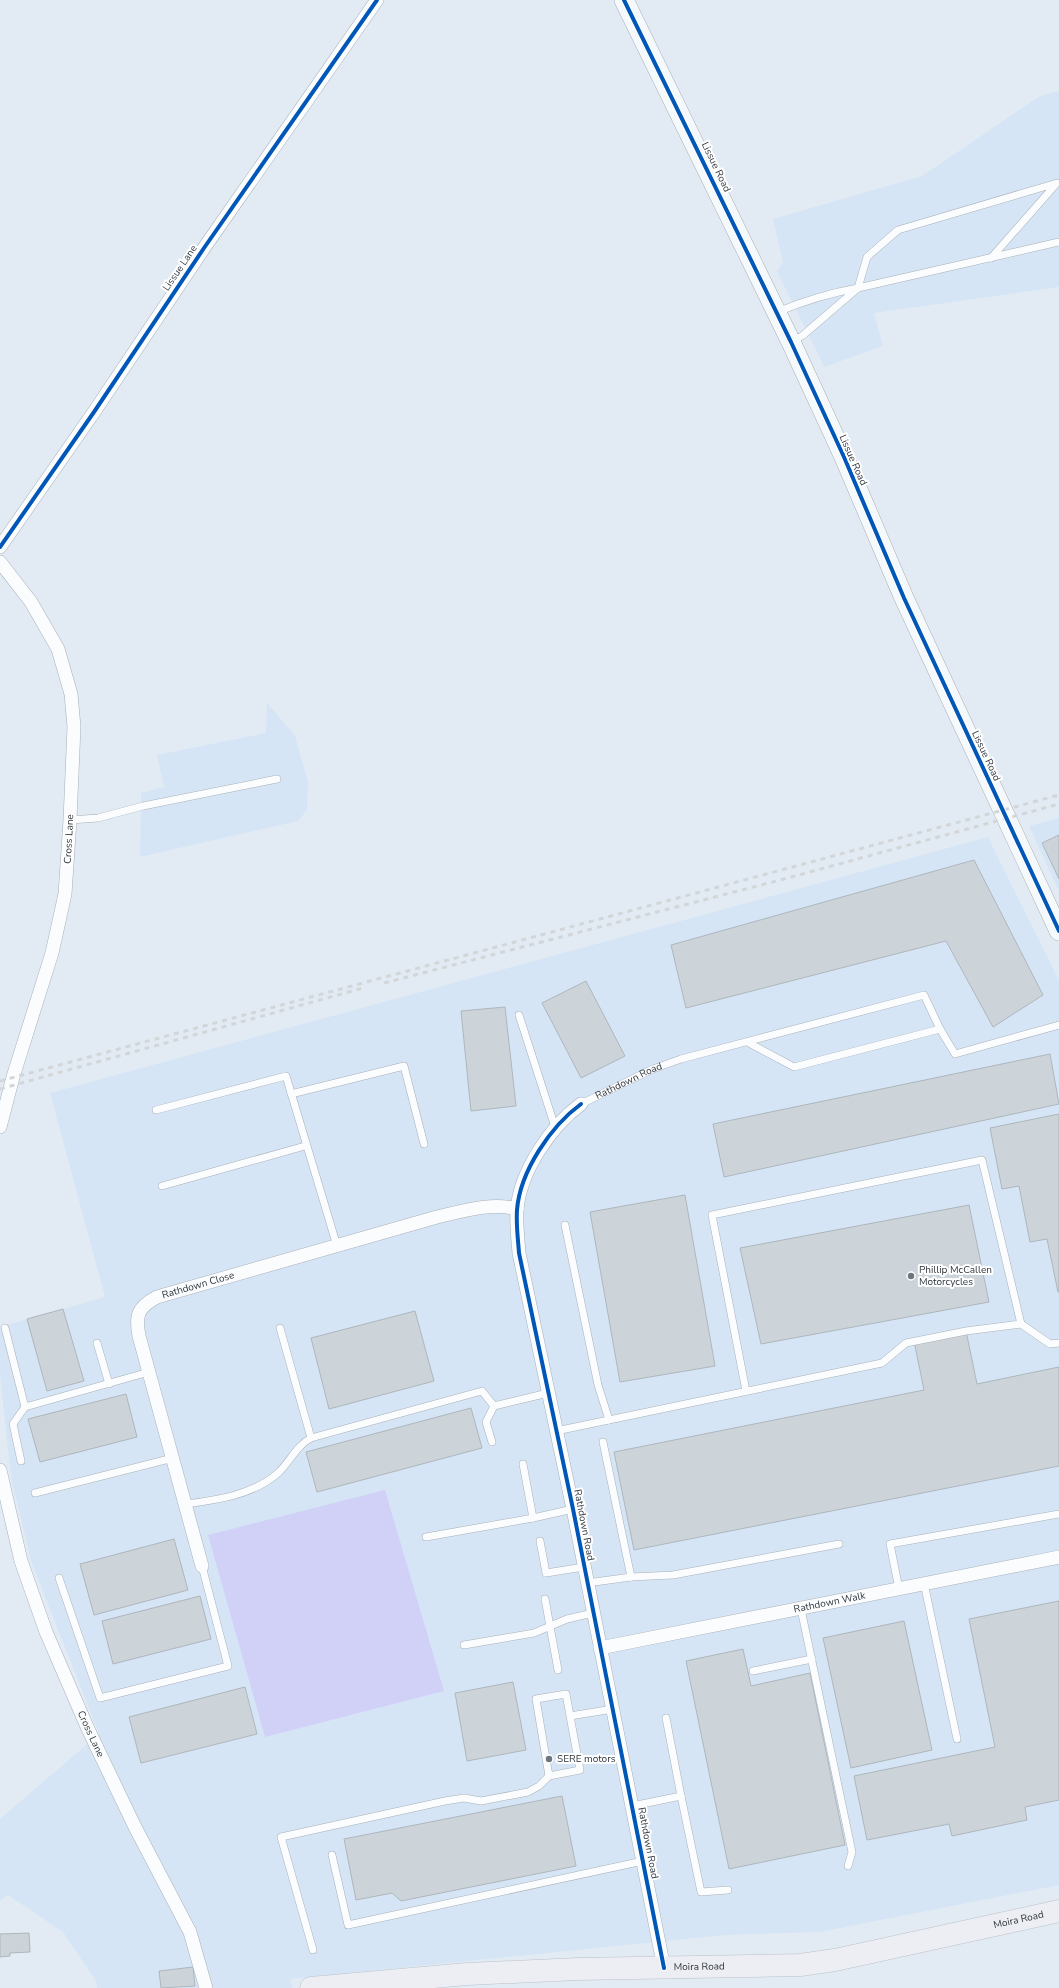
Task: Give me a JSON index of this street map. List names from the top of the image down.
{
  "streets": {
    "highway": ["Moira Road"],
    "street": [
      "Lissue Road",
      "Lissue Lane",
      "Cross Lane",
      "Rathdown Road",
      "Rathdown Close",
      "Rathdown Walk"
    ]
  },
  "crossings": [
    ["Rathdown Road", "Rathdown Close"],
    ["Rathdown Road", "Rathdown Walk"],
    ["Rathdown Road", "Moira Road"]
  ],
  "places": ["Phillip McCallen Motorcycles", "SERE motors"]
}
